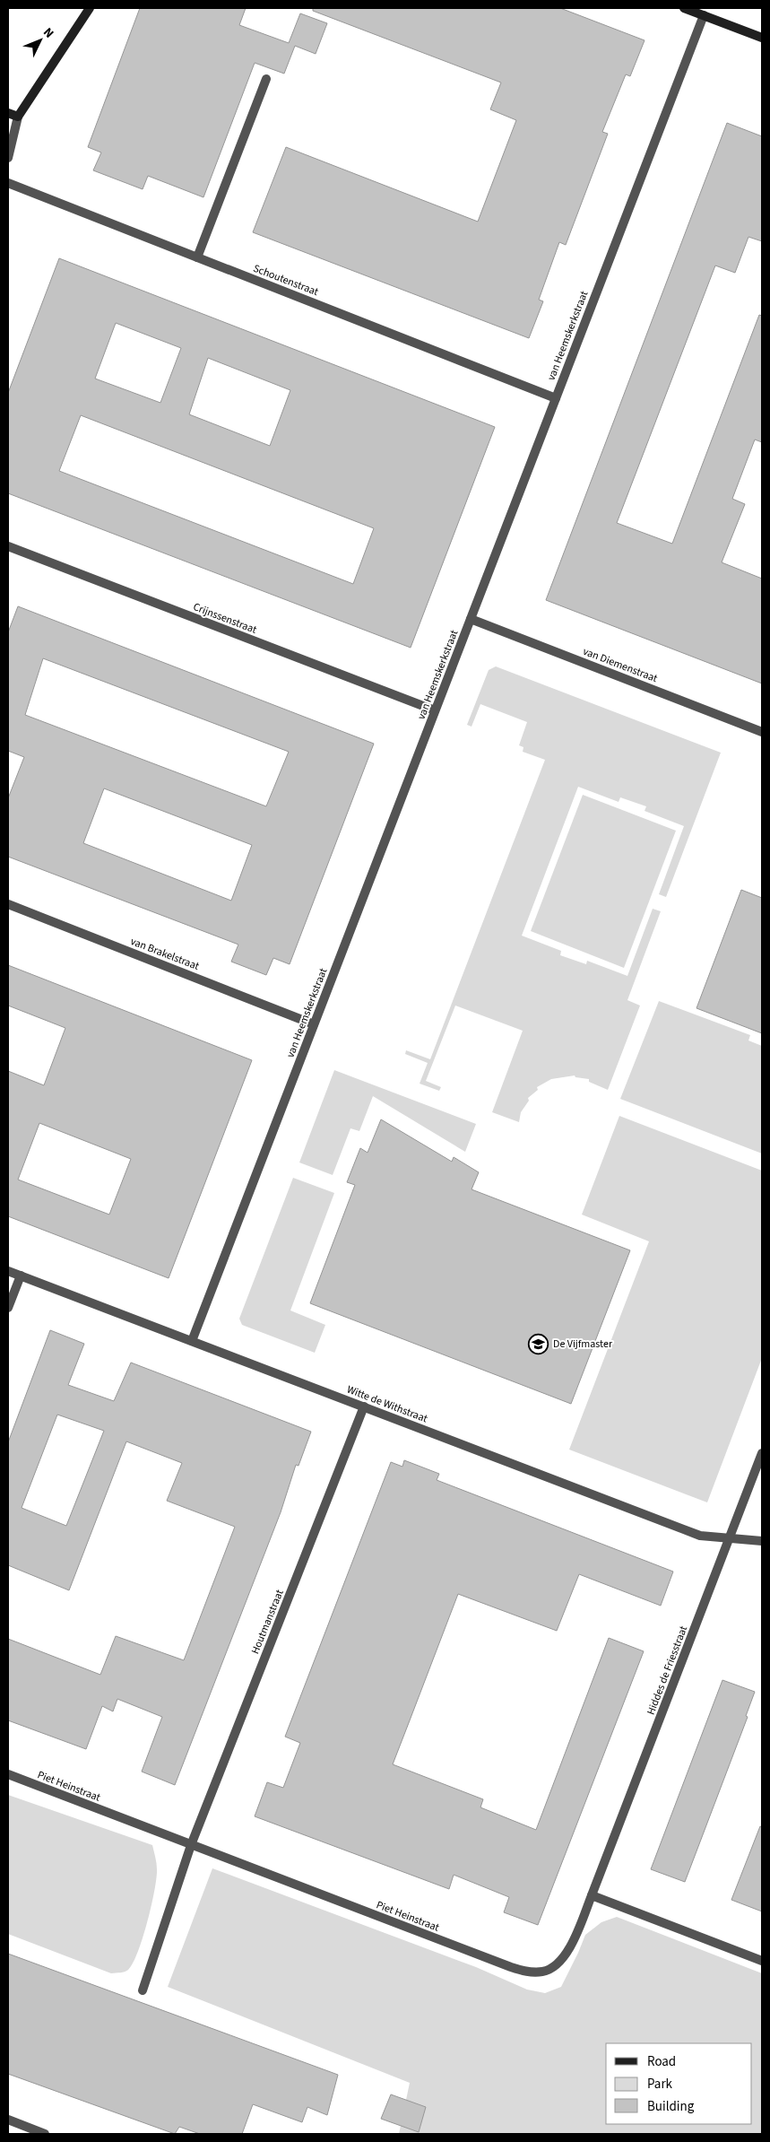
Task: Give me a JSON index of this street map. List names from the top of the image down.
{
  "streets": {
    "street": [
      "Schoutenstraat",
      "van Heemskerkstraat",
      "Crijnssenstraat",
      "van Diemenstraat",
      "van Brakelstraat",
      "Witte de Withstraat",
      "Houtmanstraat",
      "Hiddes de Friesstraat",
      "Piet Heinstraat"
    ]
  },
  "crossings": [
    ["Schoutenstraat", "van Heemskerkstraat"],
    ["van Heemskerkstraat", "Crijnssenstraat"],
    ["van Heemskerkstraat", "van Diemenstraat"],
    ["van Heemskerkstraat", "van Brakelstraat"],
    ["van Heemskerkstraat", "Witte de Withstraat"],
    ["Witte de Withstraat", "Houtmanstraat"],
    ["Witte de Withstraat", "Hiddes de Friesstraat"],
    ["Houtmanstraat", "Piet Heinstraat"],
    ["Hiddes de Friesstraat", "Piet Heinstraat"]
  ],
  "places": {
    "school or university": ["De Vijfmaster"]
  },
  "legend": ["Road", "Park", "Building"],
  "north": "top right"
}
